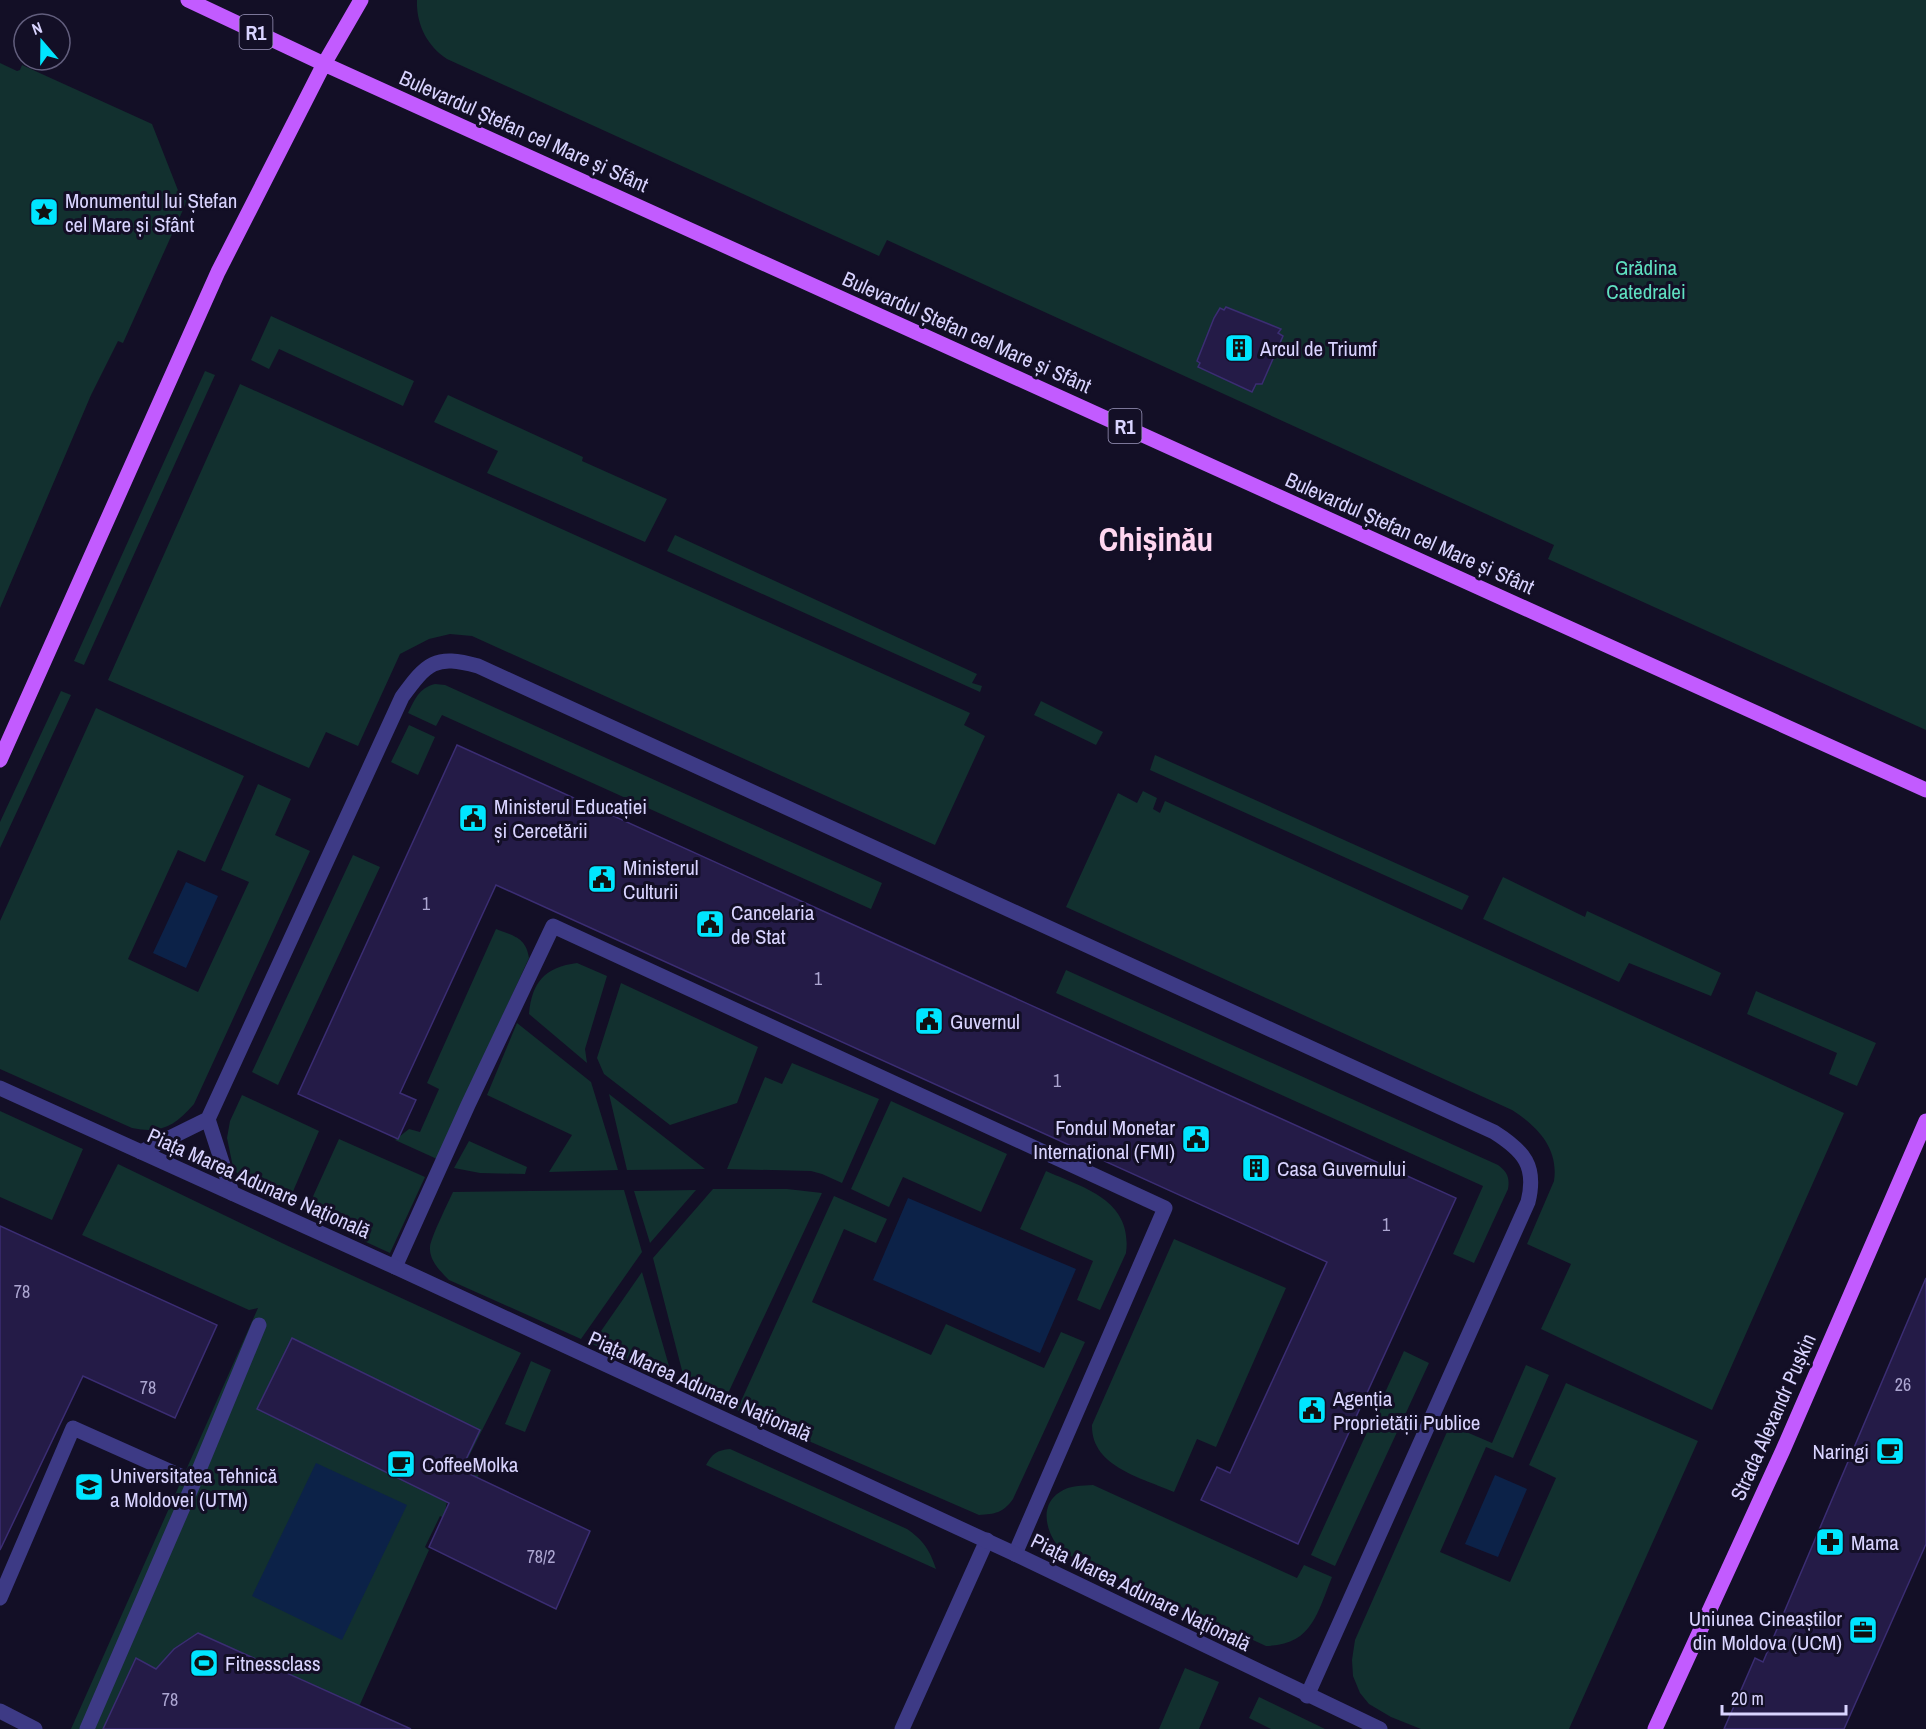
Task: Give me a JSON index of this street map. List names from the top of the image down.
{
  "streets": {
    "main road": ["R1", "Bulevardul Ștefan cel Mare și Sfânt", "Strada Alexandr Pușkin"],
    "street": ["Piața Marea Adunare Națională"]
  },
  "districts": ["Chișinău"],
  "parks": ["Grădina Catedralei"],
  "places": {
    "place": ["Monumentul lui Ștefan cel Mare și Sfânt"],
    "building": ["Arcul de Triumf", "Casa Guvernului"],
    "public building": [
      "Ministerul Educației și Cercetării",
      "Ministerul Culturii",
      "Cancelaria de Stat",
      "Guvernul",
      "Fondul Monetar Internațional (FMI)",
      "Agenția Proprietății Publice"
    ],
    "cafe": ["Naringi", "CoffeeMolka"],
    "school or university": ["Universitatea Tehnică a Moldovei (UTM)"],
    "pharmacy": ["Mama"],
    "office": ["Uniunea Cineaștilor din Moldova (UCM)"],
    "sports": ["Fitnessclass"]
  },
  "house_numbers": [
    "1",
    "1",
    "1",
    "1",
    "78",
    "26",
    "78",
    "78/2",
    "78"
  ],
  "scale_bar": "20 m",
  "north": "top"
}
